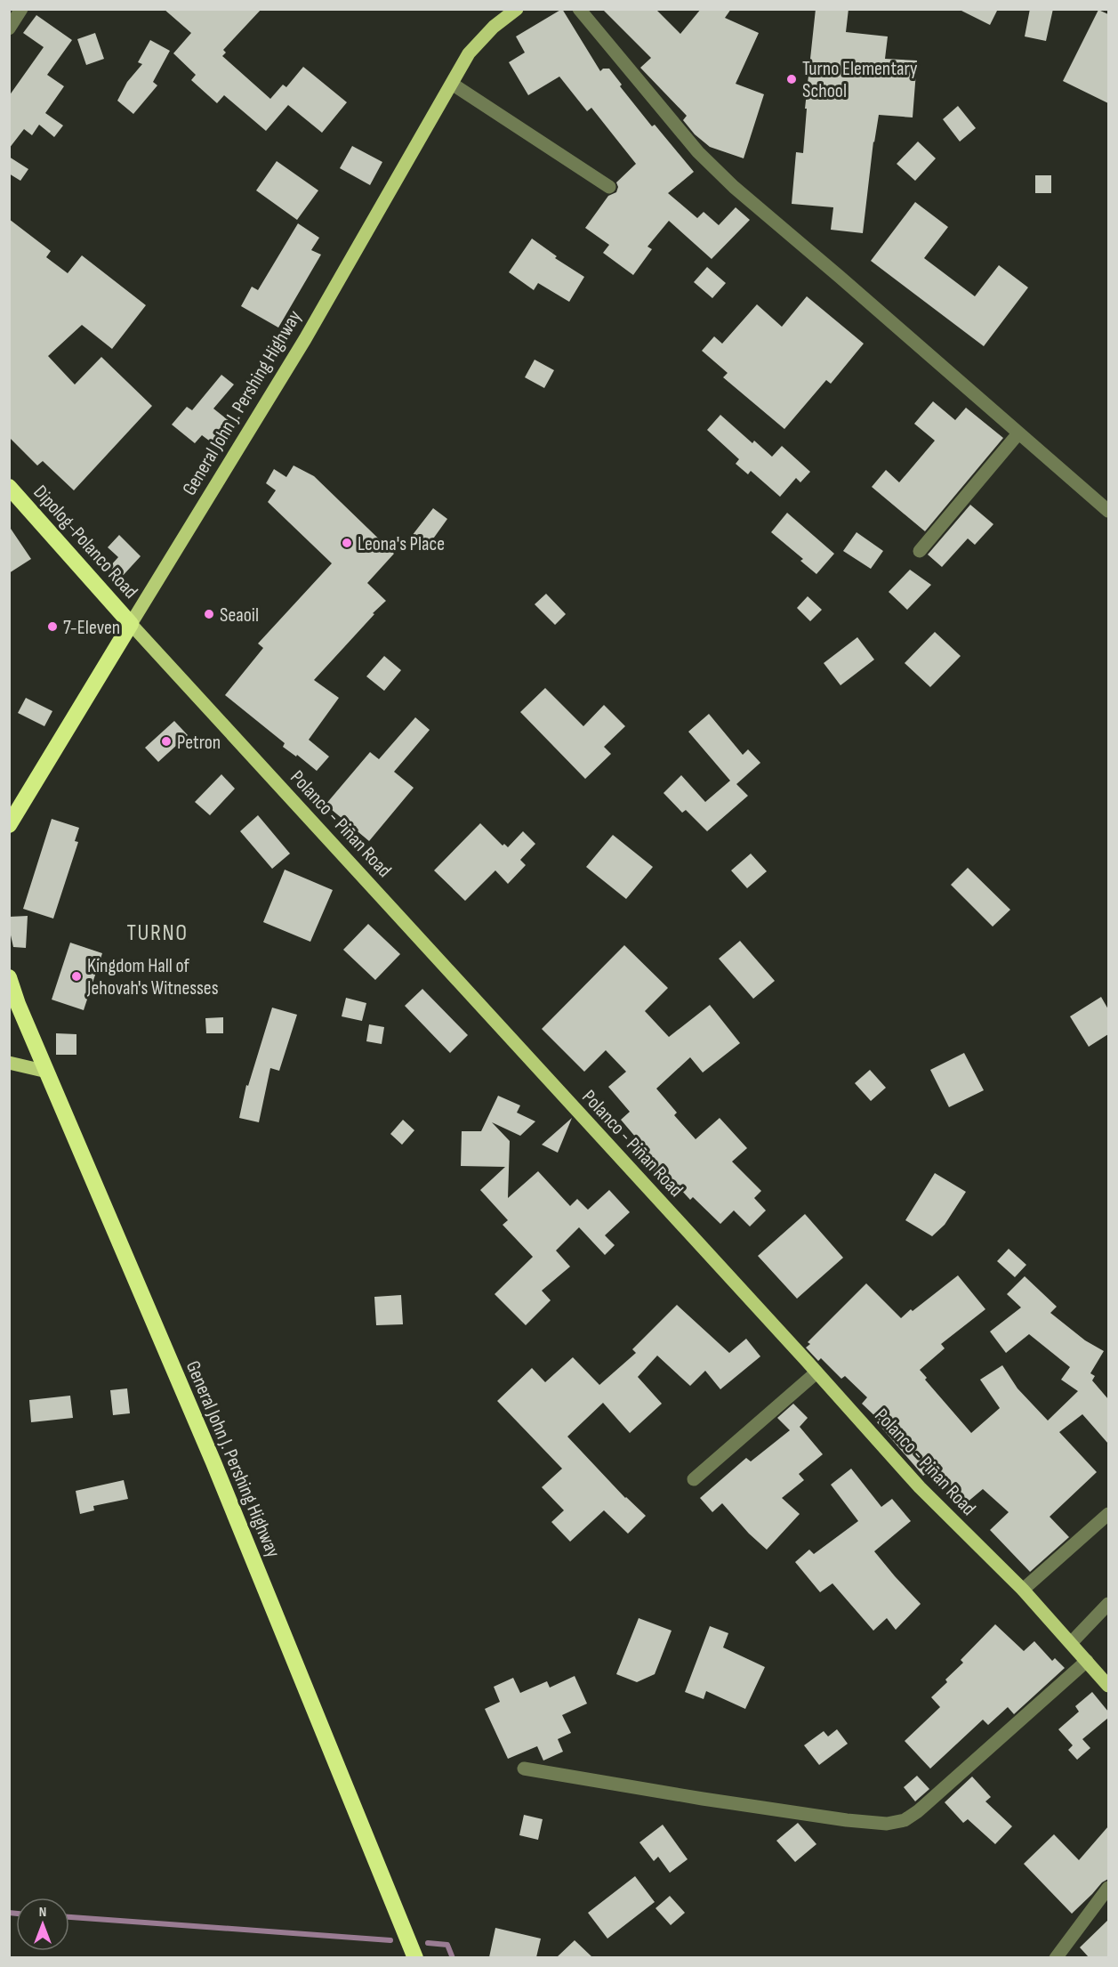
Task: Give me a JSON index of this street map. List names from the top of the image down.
{
  "streets": {
    "highway": ["General John J. Pershing Highway", "Dipolog-Polanco Road"],
    "main road": ["Polanco - Piñan Road"]
  },
  "crossings": [
    ["General John J. Pershing Highway", "Dipolog-Polanco Road"],
    ["General John J. Pershing Highway", "Polanco - Piñan Road"],
    ["Dipolog-Polanco Road", "Polanco - Piñan Road"]
  ],
  "districts": ["TURNO"],
  "places": [
    "Turno Elementary School",
    "Leona's Place",
    "Seaoil",
    "7-Eleven",
    "Petron",
    "Kingdom Hall of Jehovah's Witnesses"
  ],
  "north": "top"
}
